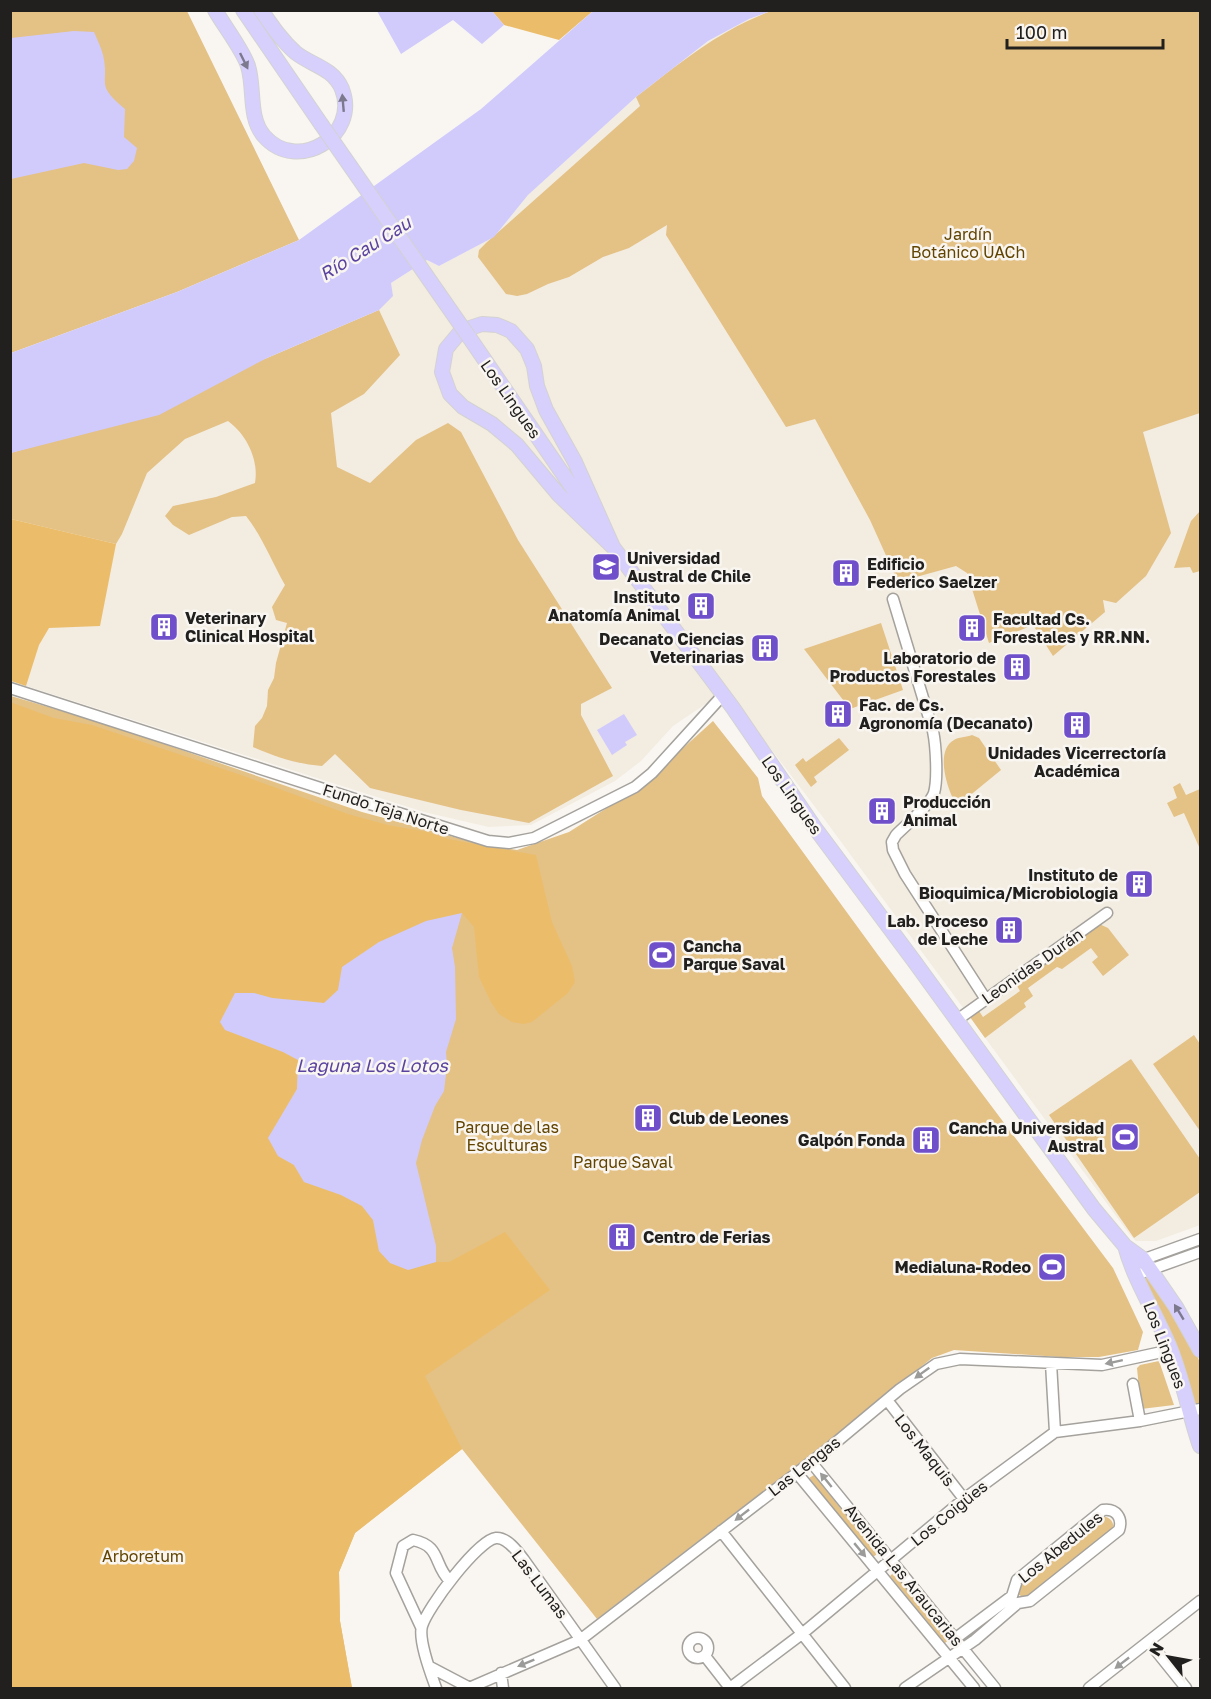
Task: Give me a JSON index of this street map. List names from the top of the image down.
{
  "streets": {
    "main road": ["Los Lingues"],
    "street": [
      "Fundo Teja Norte",
      "Leonidas Durán",
      "Los Maquis",
      "Las Lengas",
      "Los Coigües",
      "Los Abedules",
      "Avenida Las Araucarias",
      "Las Lumas"
    ]
  },
  "crossings": [
    ["Los Lingues", "Fundo Teja Norte"],
    ["Los Lingues", "Leonidas Durán"],
    ["Los Lingues", "Las Lengas"],
    ["Los Lingues", "Los Coigües"],
    ["Los Maquis", "Las Lengas"],
    ["Los Maquis", "Los Coigües"],
    ["Las Lengas", "Avenida Las Araucarias"],
    ["Las Lengas", "Las Lumas"],
    ["Los Coigües", "Avenida Las Araucarias"],
    ["Los Abedules", "Avenida Las Araucarias"]
  ],
  "one_way": ["Las Lengas"],
  "water": ["Río Cau Cau", "Laguna Los Lotos"],
  "parks": [
    "Jardín Botánico UACh",
    "Parque de las Esculturas",
    "Parque Saval",
    "Arboretum"
  ],
  "places": {
    "school or university": ["Universidad Austral de Chile"],
    "building": [
      "Edificio Federico Saelzer",
      "Instituto Anatomía Animal",
      "Veterinary Clinical Hospital",
      "Facultad Cs. Forestales y RR.NN.",
      "Decanato Ciencias Veterinarias",
      "Laboratorio de Productos Forestales",
      "Fac. de Cs. Agronomía (Decanato)",
      "Unidades Vicerrectoría Académica",
      "Producción Animal",
      "Instituto de Bioquimica/Microbiologia",
      "Lab. Proceso de Leche",
      "Club de Leones",
      "Galpón Fonda",
      "Centro de Ferias"
    ],
    "sports": ["Cancha Parque Saval", "Cancha Universidad Austral", "Medialuna-Rodeo"]
  },
  "scale_bar": "100 m",
  "north": "top left"
}
